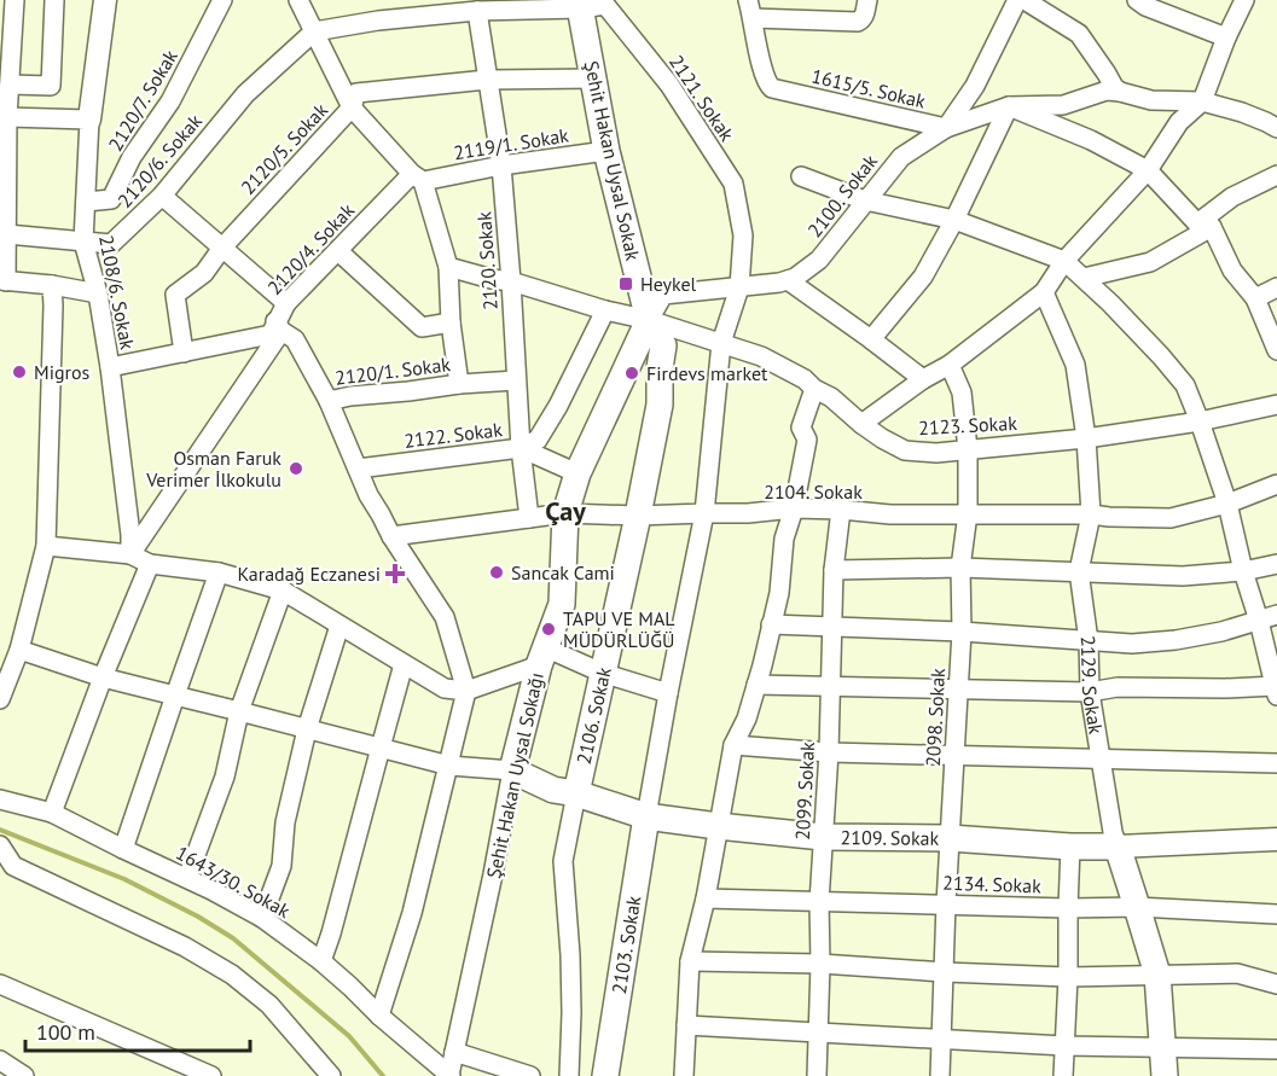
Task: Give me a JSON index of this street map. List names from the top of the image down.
{
  "streets": {
    "main road": [
      "Şehit Hakan Uysal Sokak",
      "2129. Sokak",
      "2106. Sokak",
      "Şehit Hakan Uysal Sokağı",
      "2109. Sokak",
      "2103. Sokak"
    ],
    "street": [
      "1615/5. Sokak",
      "2121. Sokak",
      "2120/7. Sokak",
      "2119/1. Sokak",
      "2120/5. Sokak",
      "2120/6. Sokak",
      "2100. Sokak",
      "2120/4. Sokak",
      "2120. Sokak",
      "2108/6. Sokak",
      "2120/1. Sokak",
      "2123. Sokak",
      "2122. Sokak",
      "2104. Sokak",
      "2098. Sokak",
      "2099. Sokak",
      "1643/30. Sokak",
      "2134. Sokak"
    ]
  },
  "crossings": [
    ["1615/5. Sokak", "2100. Sokak"],
    ["2121. Sokak", "2120/6. Sokak"],
    ["2121. Sokak", "Şehit Hakan Uysal Sokak"],
    ["2121. Sokak", "2100. Sokak"],
    ["2121. Sokak", "2120. Sokak"],
    ["2121. Sokak", "2123. Sokak"],
    ["2121. Sokak", "2104. Sokak"],
    ["2120/7. Sokak", "2108/6. Sokak"],
    ["2119/1. Sokak", "Şehit Hakan Uysal Sokak"],
    ["2119/1. Sokak", "2120/4. Sokak"],
    ["2119/1. Sokak", "2120. Sokak"],
    ["2120/5. Sokak", "Şehit Hakan Uysal Sokak"],
    ["2120/5. Sokak", "2120/4. Sokak"],
    ["2120/5. Sokak", "2120. Sokak"],
    ["2120/6. Sokak", "2108/6. Sokak"],
    ["Şehit Hakan Uysal Sokak", "2100. Sokak"],
    ["Şehit Hakan Uysal Sokak", "2123. Sokak"],
    ["Şehit Hakan Uysal Sokak", "2106. Sokak"],
    ["Şehit Hakan Uysal Sokak", "Şehit Hakan Uysal Sokağı"],
    ["2100. Sokak", "2123. Sokak"],
    ["2100. Sokak", "2106. Sokak"],
    ["2100. Sokak", "Şehit Hakan Uysal Sokağı"],
    ["2120/4. Sokak", "2108/6. Sokak"],
    ["2120/4. Sokak", "2120/1. Sokak"],
    ["2120. Sokak", "2120/1. Sokak"],
    ["2120. Sokak", "2122. Sokak"],
    ["2120. Sokak", "2104. Sokak"],
    ["2123. Sokak", "2129. Sokak"],
    ["2123. Sokak", "2106. Sokak"],
    ["2123. Sokak", "2098. Sokak"],
    ["2123. Sokak", "Şehit Hakan Uysal Sokağı"],
    ["2104. Sokak", "2129. Sokak"],
    ["2104. Sokak", "2106. Sokak"],
    ["2104. Sokak", "2098. Sokak"],
    ["2104. Sokak", "Şehit Hakan Uysal Sokağı"],
    ["2104. Sokak", "2099. Sokak"],
    ["2129. Sokak", "2109. Sokak"],
    ["2129. Sokak", "2134. Sokak"],
    ["2106. Sokak", "Şehit Hakan Uysal Sokağı"],
    ["2106. Sokak", "2109. Sokak"],
    ["2098. Sokak", "2109. Sokak"],
    ["2098. Sokak", "2134. Sokak"],
    ["Şehit Hakan Uysal Sokağı", "2109. Sokak"],
    ["Şehit Hakan Uysal Sokağı", "1643/30. Sokak"],
    ["2099. Sokak", "2109. Sokak"],
    ["2099. Sokak", "2134. Sokak"],
    ["2109. Sokak", "2103. Sokak"]
  ],
  "districts": ["Çay"],
  "places": {
    "transit": ["Heykel"],
    "other": [
      "Migros",
      "Firdevs market",
      "Osman Faruk Verimer İlkokulu",
      "Sancak Cami",
      "TAPU VE MAL MÜDÜRLÜĞÜ"
    ],
    "health": ["Karadağ Eczanesi"]
  },
  "scale_bar": "100 m"
}
